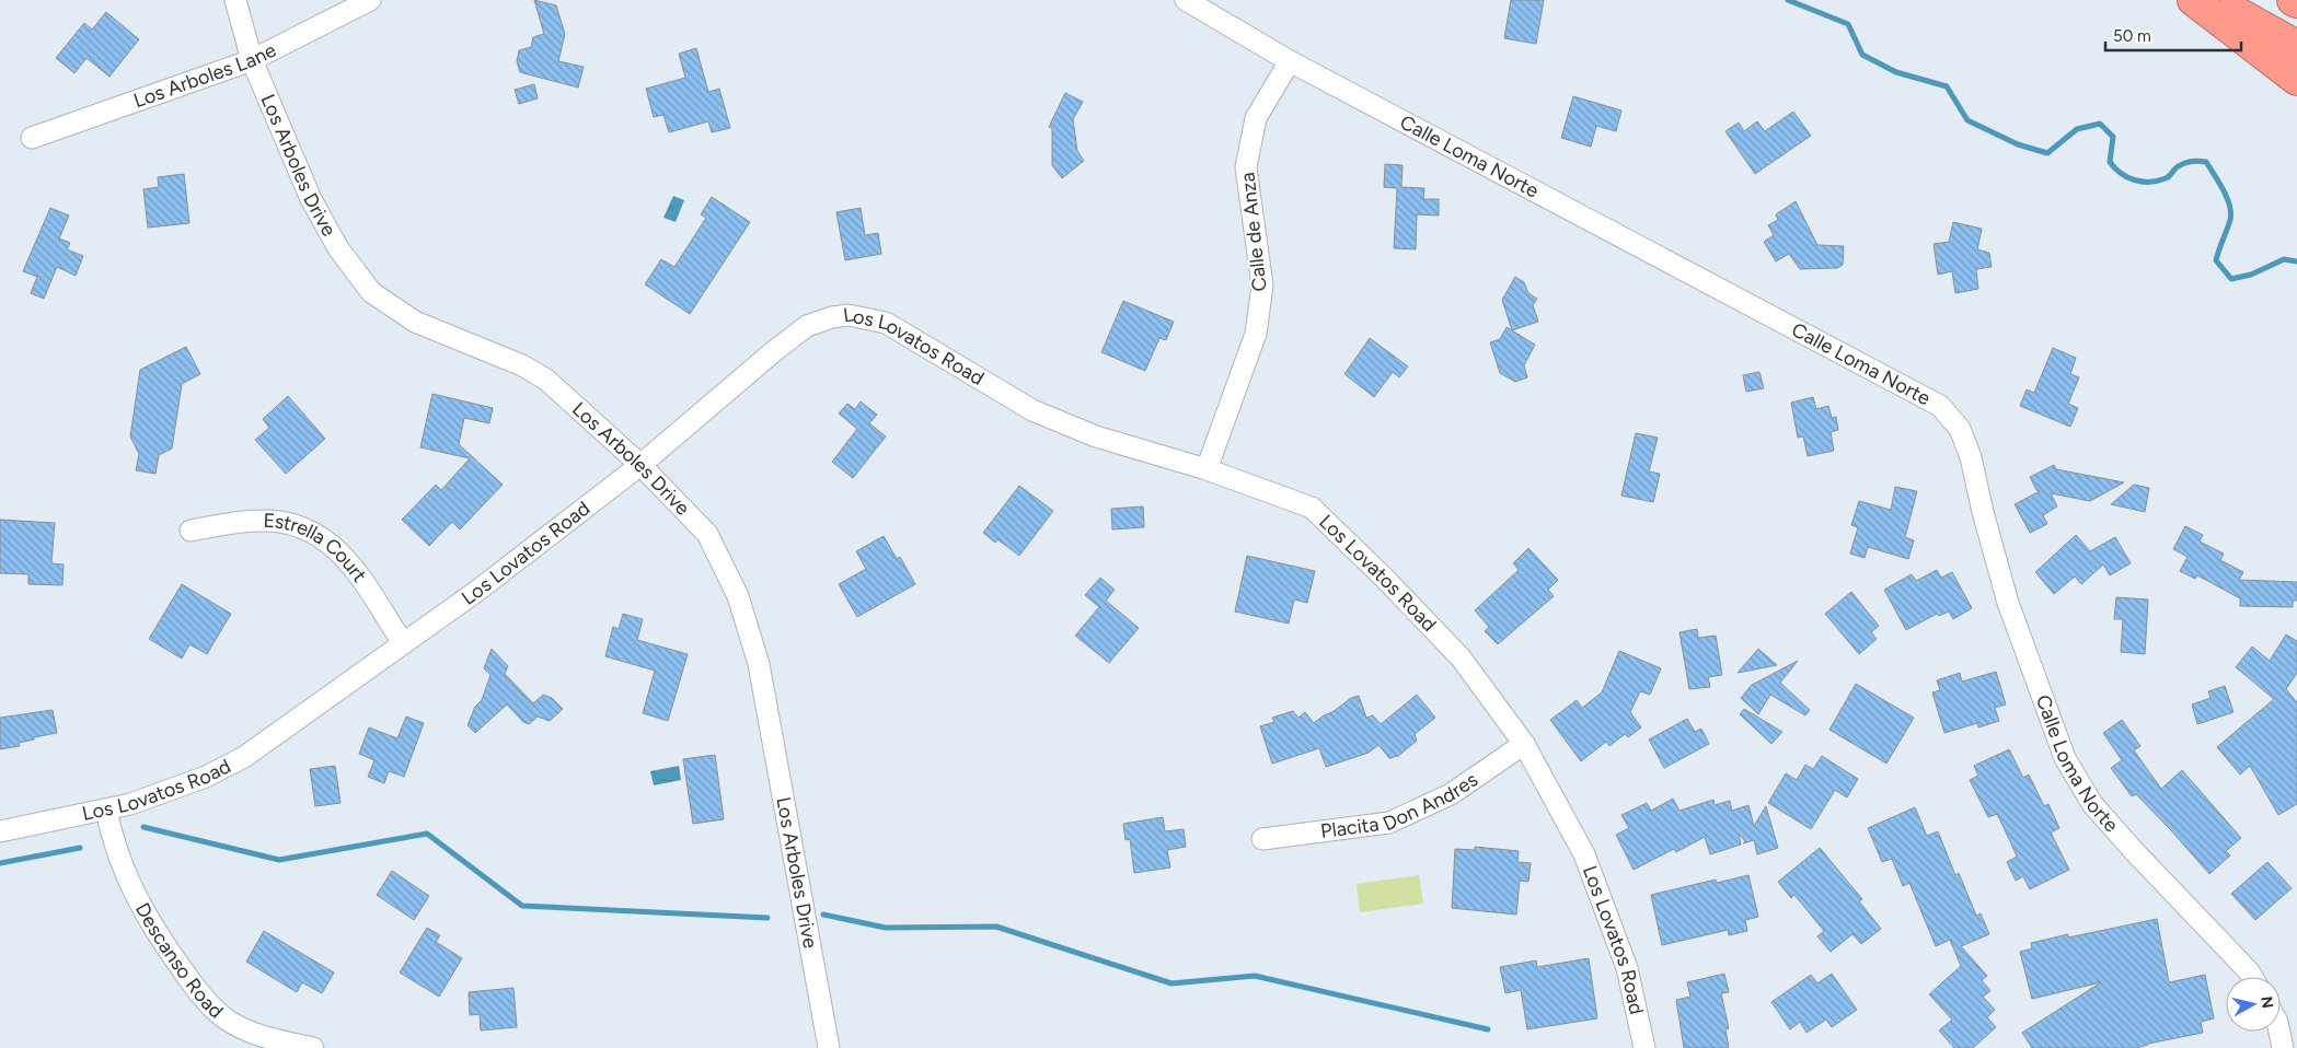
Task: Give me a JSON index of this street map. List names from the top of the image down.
{
  "streets": {
    "street": [
      "Los Arboles Lane",
      "Calle Loma Norte",
      "Los Arboles Drive",
      "Calle de Anza",
      "Los Lovatos Road",
      "Estrella Court",
      "Placita Don Andres",
      "Descanso Road"
    ]
  },
  "crossings": [
    ["Los Arboles Lane", "Los Arboles Drive"],
    ["Calle Loma Norte", "Calle de Anza"],
    ["Los Arboles Drive", "Los Lovatos Road"],
    ["Calle de Anza", "Los Lovatos Road"],
    ["Los Lovatos Road", "Estrella Court"],
    ["Los Lovatos Road", "Placita Don Andres"],
    ["Los Lovatos Road", "Descanso Road"]
  ],
  "scale_bar": "50 m",
  "north": "right"
}
